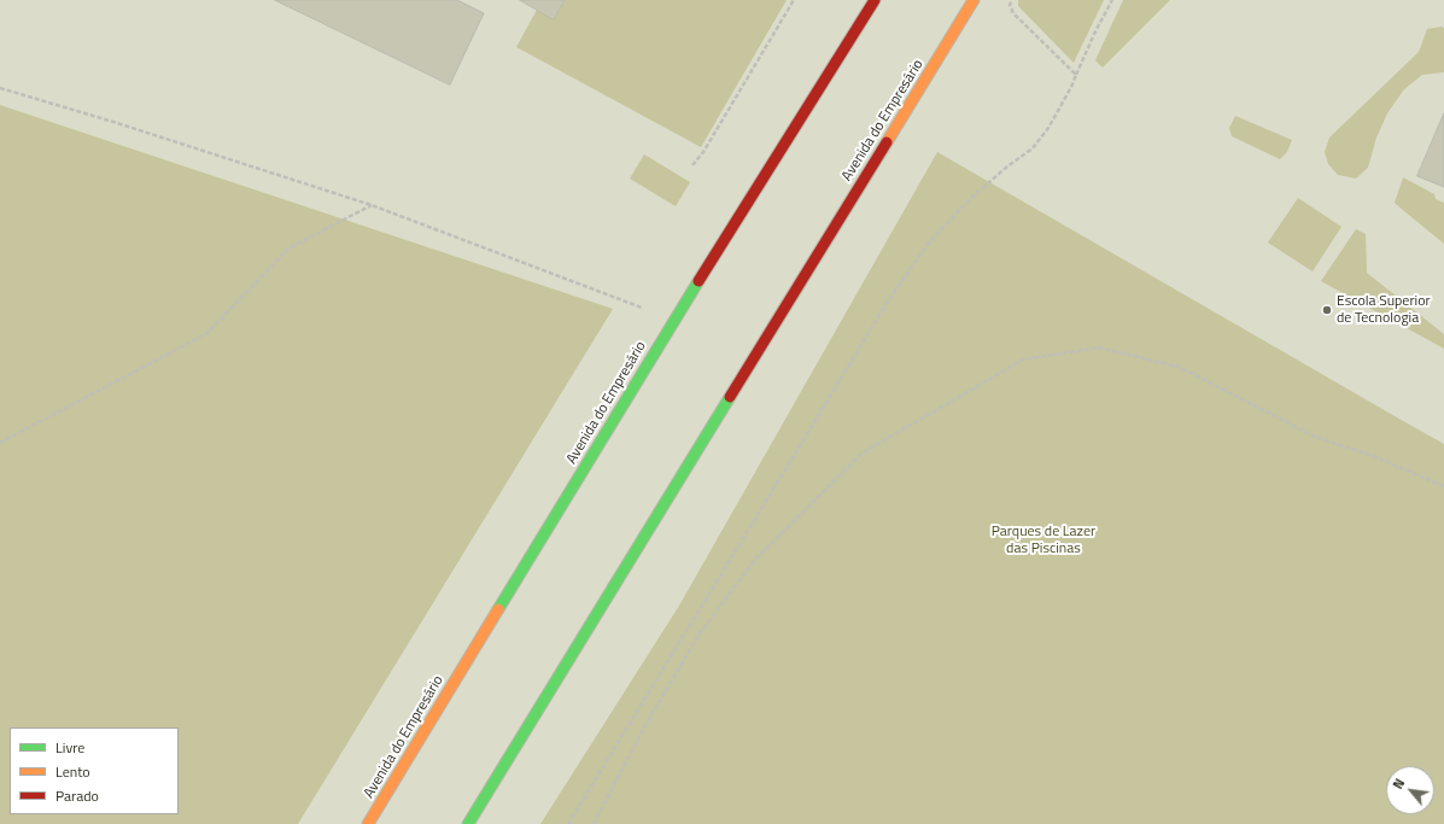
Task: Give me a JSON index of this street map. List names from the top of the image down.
{
  "streets": {
    "street": ["Avenida do Empresário"]
  },
  "parks": ["Parques de Lazer das Piscinas"],
  "places": ["Escola Superior de Tecnologia"],
  "legend": ["Livre", "Lento", "Parado"],
  "north": "top left"
}
